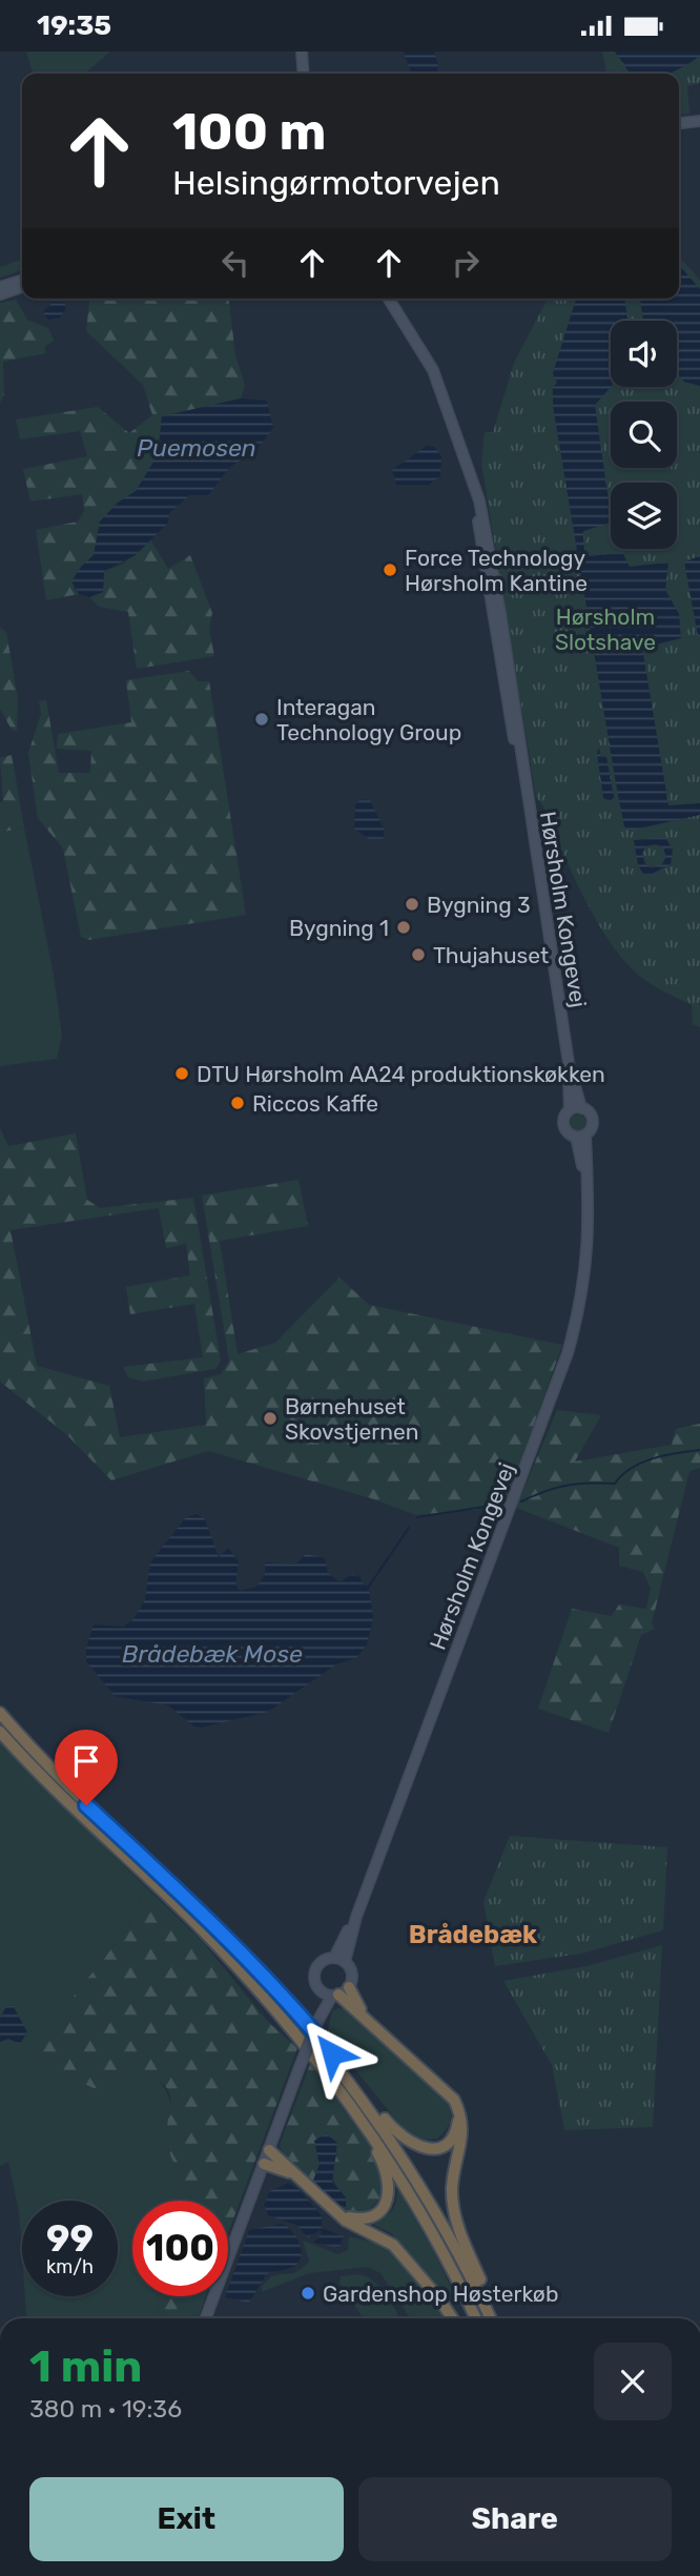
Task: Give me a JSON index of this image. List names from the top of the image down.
{
  "streets": {
    "main road": ["Hørsholm Kongevej"]
  },
  "districts": ["Brådebæk"],
  "water": ["Puemosen", "Brådebæk Mose"],
  "parks": ["Hørsholm Slotshave"],
  "places": [
    "Force Technology Hørsholm Kantine",
    "Interagan Technology Group",
    "Bygning 3",
    "Bygning 1",
    "Thujahuset",
    "DTU Hørsholm AA24 produktionskøkken",
    "Riccos Kaffe",
    "Børnehuset Skovstjernen",
    "Gardenshop Høsterkøb"
  ],
  "page": {
    "status": "19:35",
    "turn": ["100 m", "Helsingørmotorvejen"],
    "speed": "99 km/h",
    "limit": "100",
    "heading": ["1 min", "380 m · 19:36"],
    "buttons": ["Exit", "Share"]
  }
}
